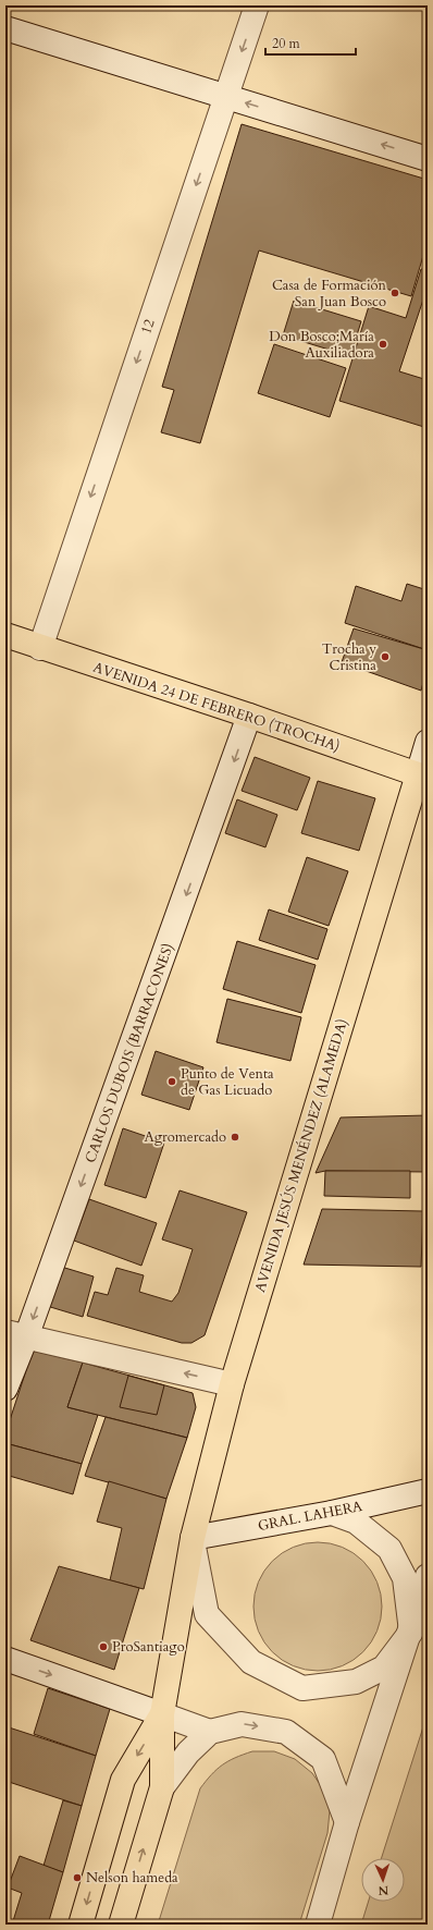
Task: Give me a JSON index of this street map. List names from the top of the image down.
{
  "streets": {
    "main road": ["AVENIDA 24 DE FEBRERO (TROCHA)", "AVENIDA JESÚS MENÉNDEZ (ALAMEDA)"],
    "street": ["12", "CARLOS DUBOIS (BARRACONES)", "GRAL. LAHERA"]
  },
  "crossings": [
    ["12", "AVENIDA 24 DE FEBRERO (TROCHA)"],
    ["AVENIDA 24 DE FEBRERO (TROCHA)", "CARLOS DUBOIS (BARRACONES)"],
    ["AVENIDA 24 DE FEBRERO (TROCHA)", "AVENIDA JESÚS MENÉNDEZ (ALAMEDA)"],
    ["AVENIDA JESÚS MENÉNDEZ (ALAMEDA)", "GRAL. LAHERA"]
  ],
  "one_way": ["12", "CARLOS DUBOIS (BARRACONES)"],
  "places": [
    "Casa de Formación San Juan Bosco",
    "Don Bosco;María Auxiliadora",
    "Trocha y Cristina",
    "Punto de Venta de Gas Licuado",
    "Agromercado",
    "ProSantiago",
    "Nelson hameda"
  ],
  "scale_bar": "20 m",
  "north": "bottom"
}
